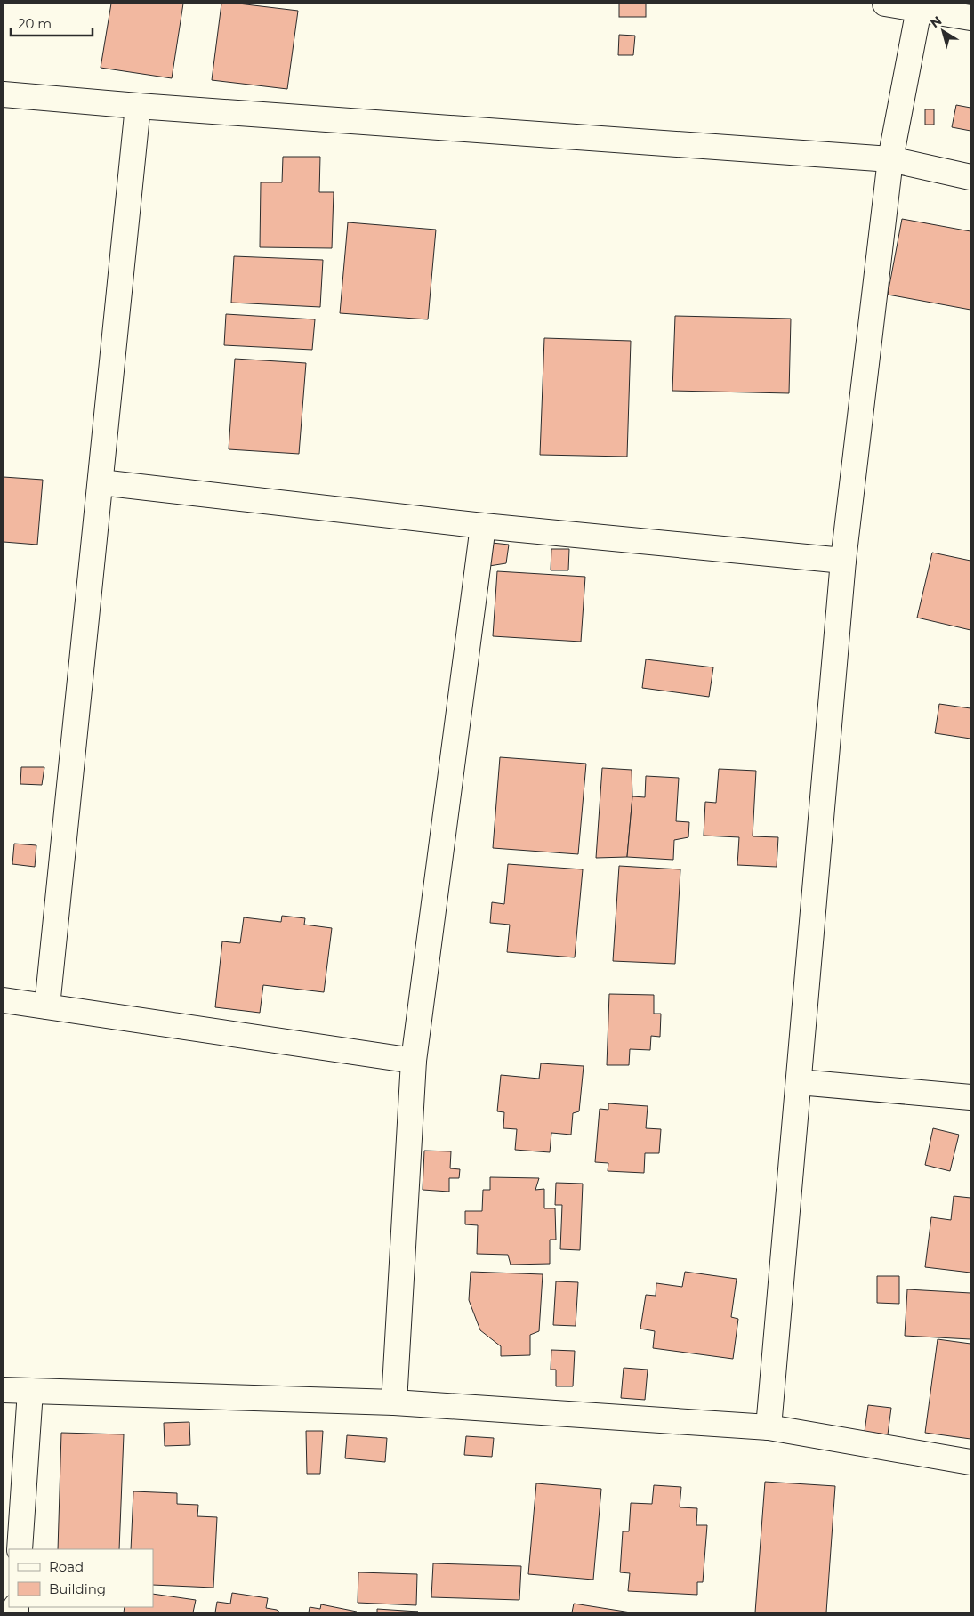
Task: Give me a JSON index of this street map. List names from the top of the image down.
{
  "legend": ["Road", "Building"],
  "scale_bar": "20 m",
  "north": "top left"
}
